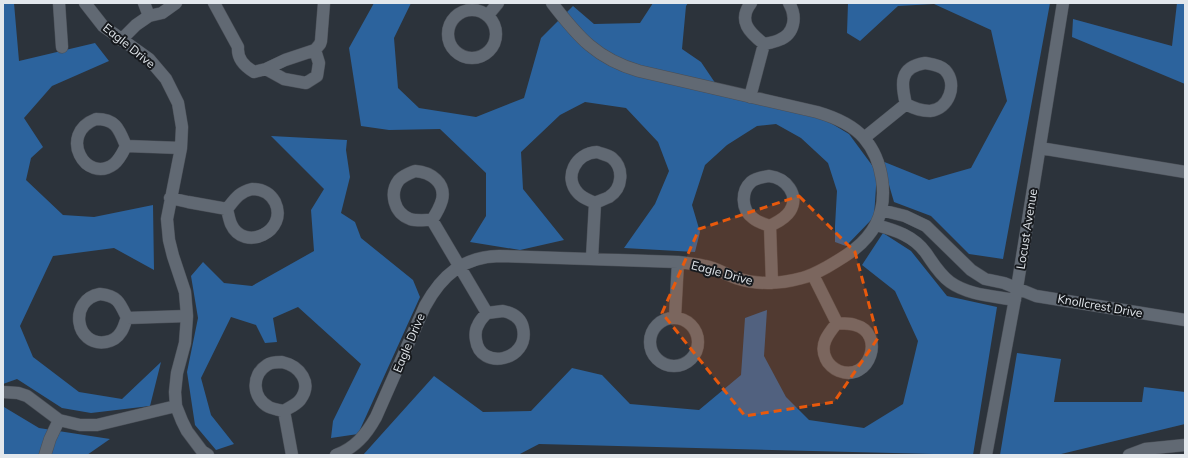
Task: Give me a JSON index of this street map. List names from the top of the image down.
{
  "streets": {
    "street": ["Eagle Drive", "Locust Avenue", "Knollcrest Drive"]
  },
  "crossings": [
    ["Eagle Drive", "Knollcrest Drive"],
    ["Locust Avenue", "Knollcrest Drive"]
  ]
}
